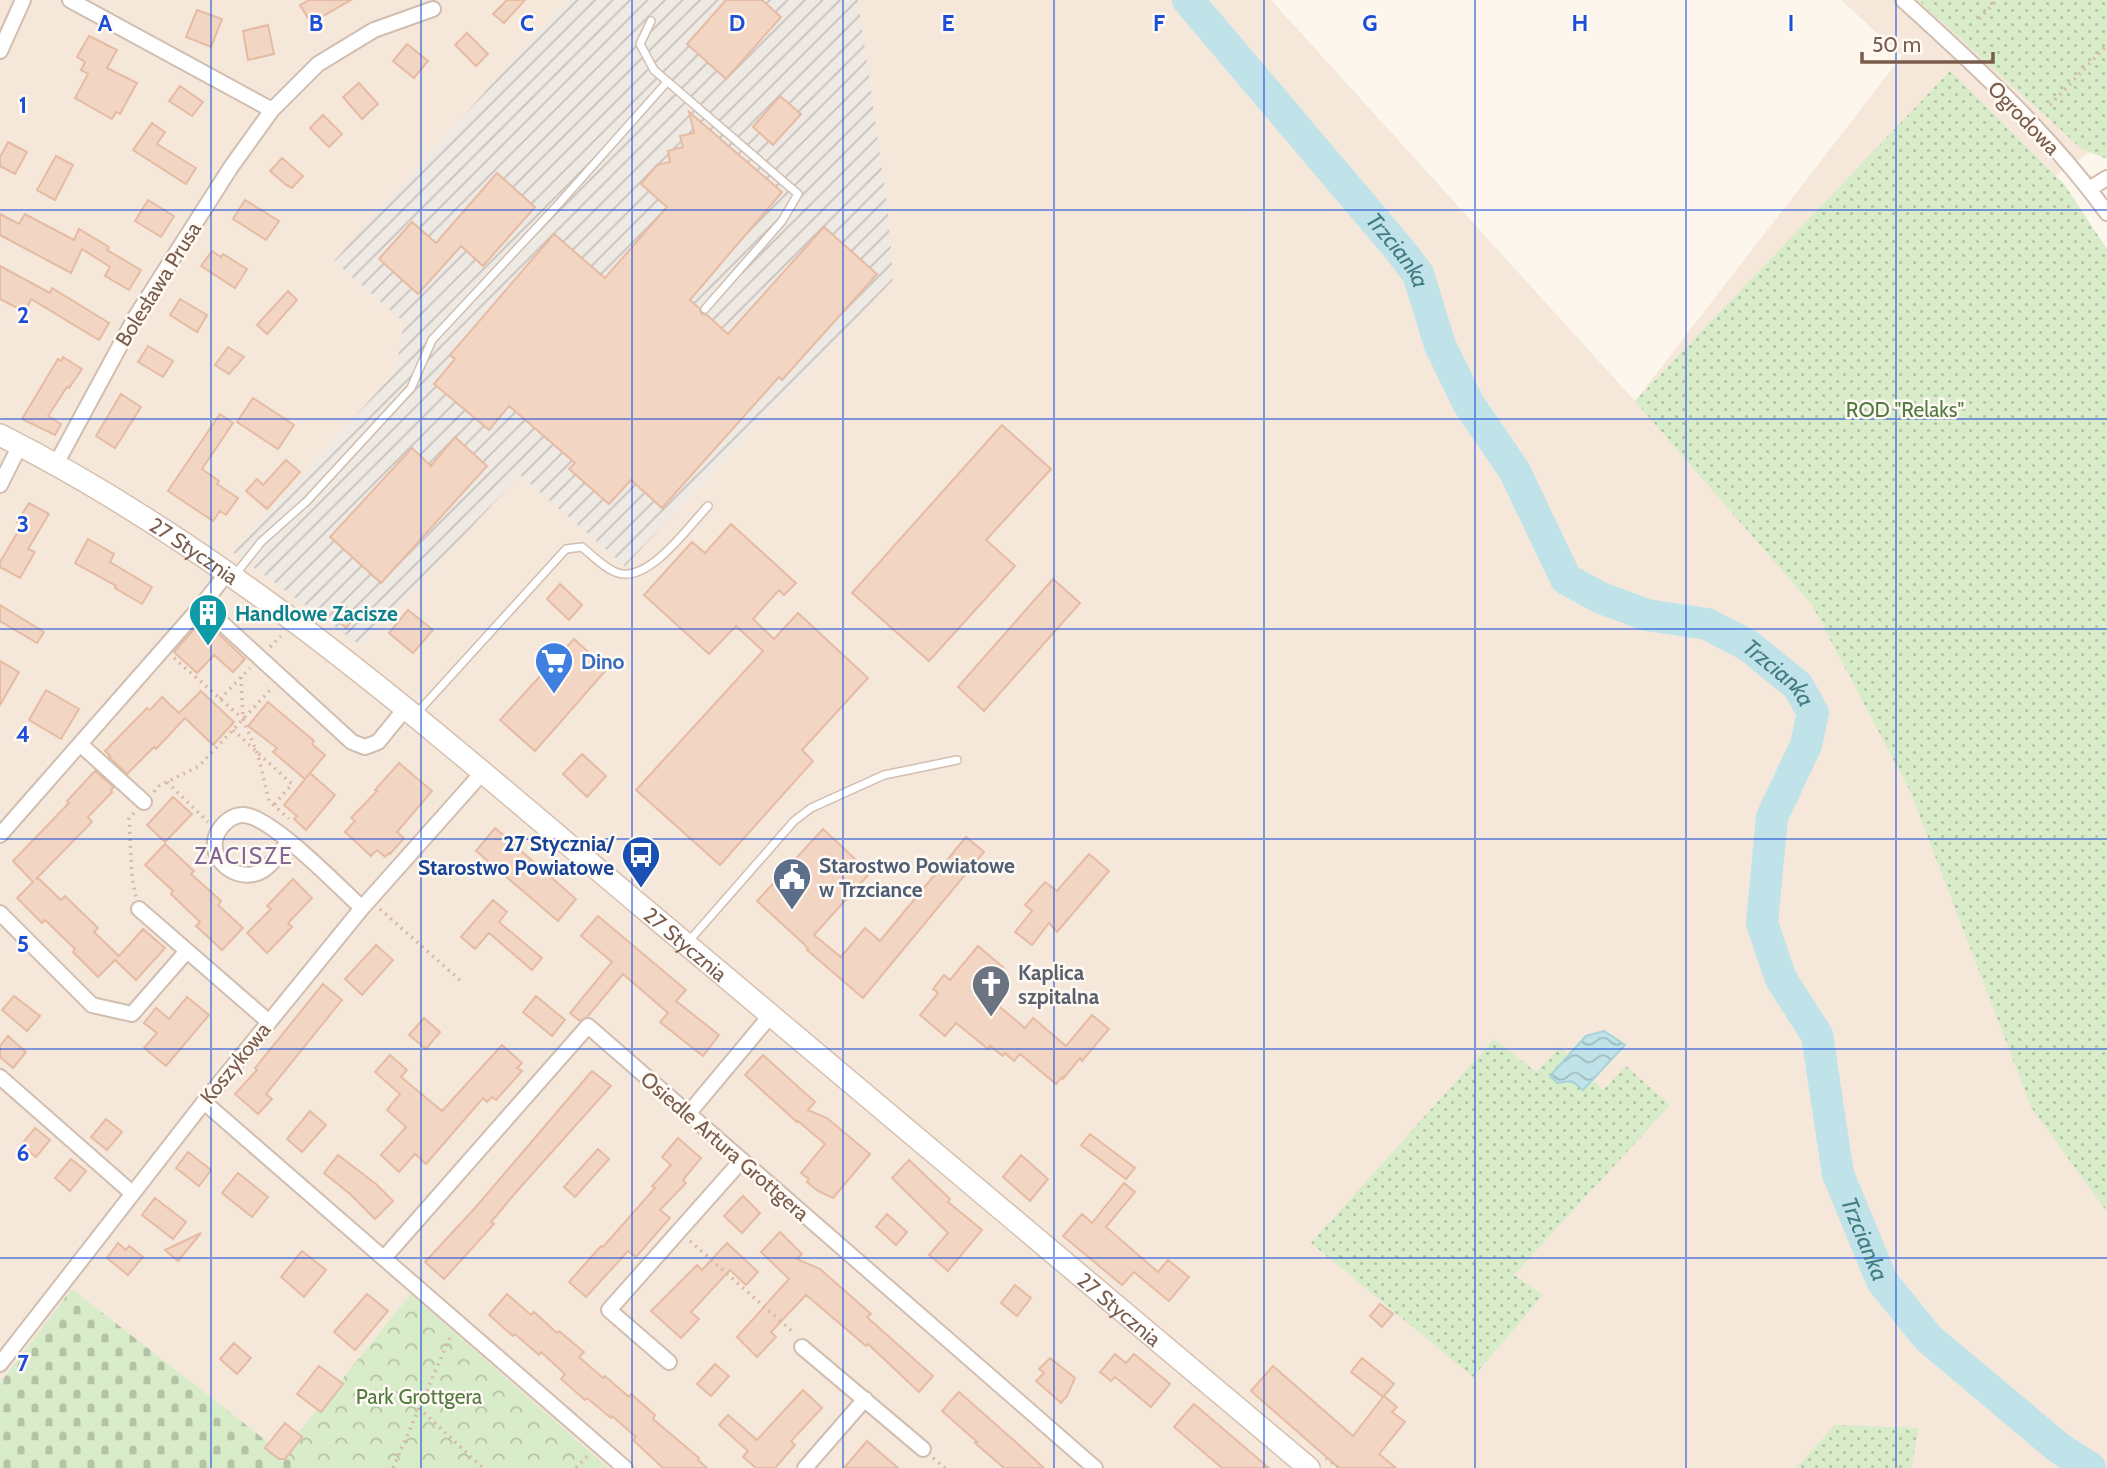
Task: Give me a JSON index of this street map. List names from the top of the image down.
{
  "streets": {
    "main road": ["27 Stycznia"],
    "street": [
      "Ogrodowa",
      "Bolesława Prusa",
      "Koszykowa",
      "Osiedle Artura Grottgera"
    ]
  },
  "crossings": [
    ["Bolesława Prusa", "27 Stycznia"],
    ["27 Stycznia", "Koszykowa"]
  ],
  "districts": ["ZACISZE"],
  "water": ["Trzcianka"],
  "parks": ["ROD \"Relaks\"", "Park Grottgera"],
  "places": {
    "building": ["Handlowe Zacisze"],
    "supermarket": ["Dino"],
    "bus stop": ["27 Stycznia/ Starostwo Powiatowe"],
    "public building": ["Starostwo Powiatowe w Trzciance"],
    "church": ["Kaplica szpitalna"]
  },
  "scale_bar": "50 m",
  "grid": {
    "columns": [
      "A",
      "B",
      "C",
      "D",
      "E",
      "F",
      "G",
      "H",
      "I"
    ],
    "rows": [
      "1",
      "2",
      "3",
      "4",
      "5",
      "6",
      "7"
    ]
  }
}
